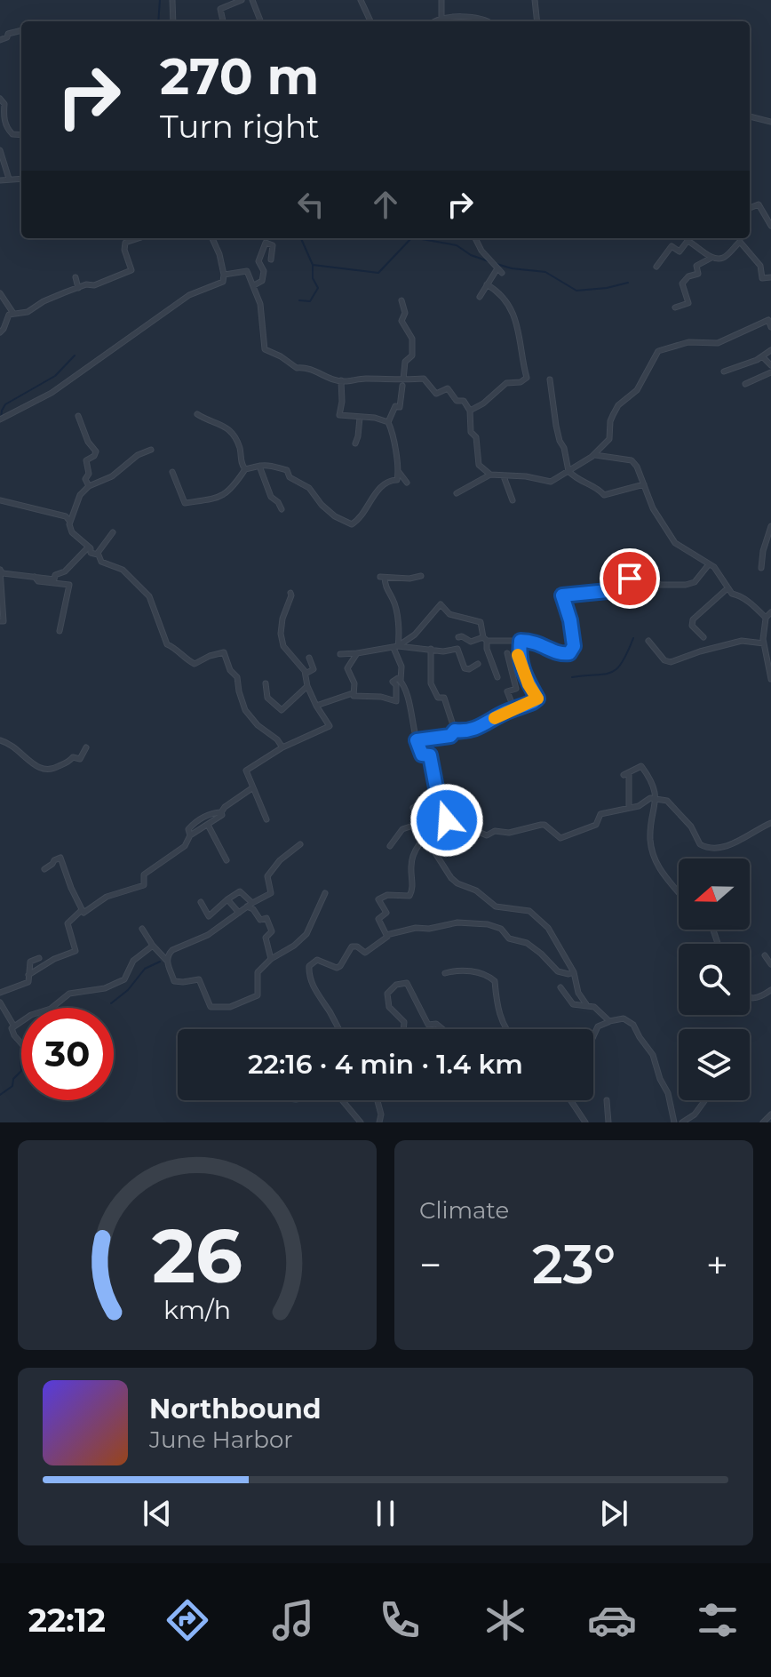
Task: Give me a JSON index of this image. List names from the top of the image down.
{
  "north": "left",
  "page": {
    "turn": ["270 m", "Turn right"],
    "limit": "30",
    "trip": "22:16 · 4 min · 1.4 km",
    "tile": "Climate",
    "heat": ["−", "23°", "+"],
    "song": ["Northbound", "June Harbor"],
    "tabs": "22:12",
    "gauge": ["26", "km/h"]
  }
}
